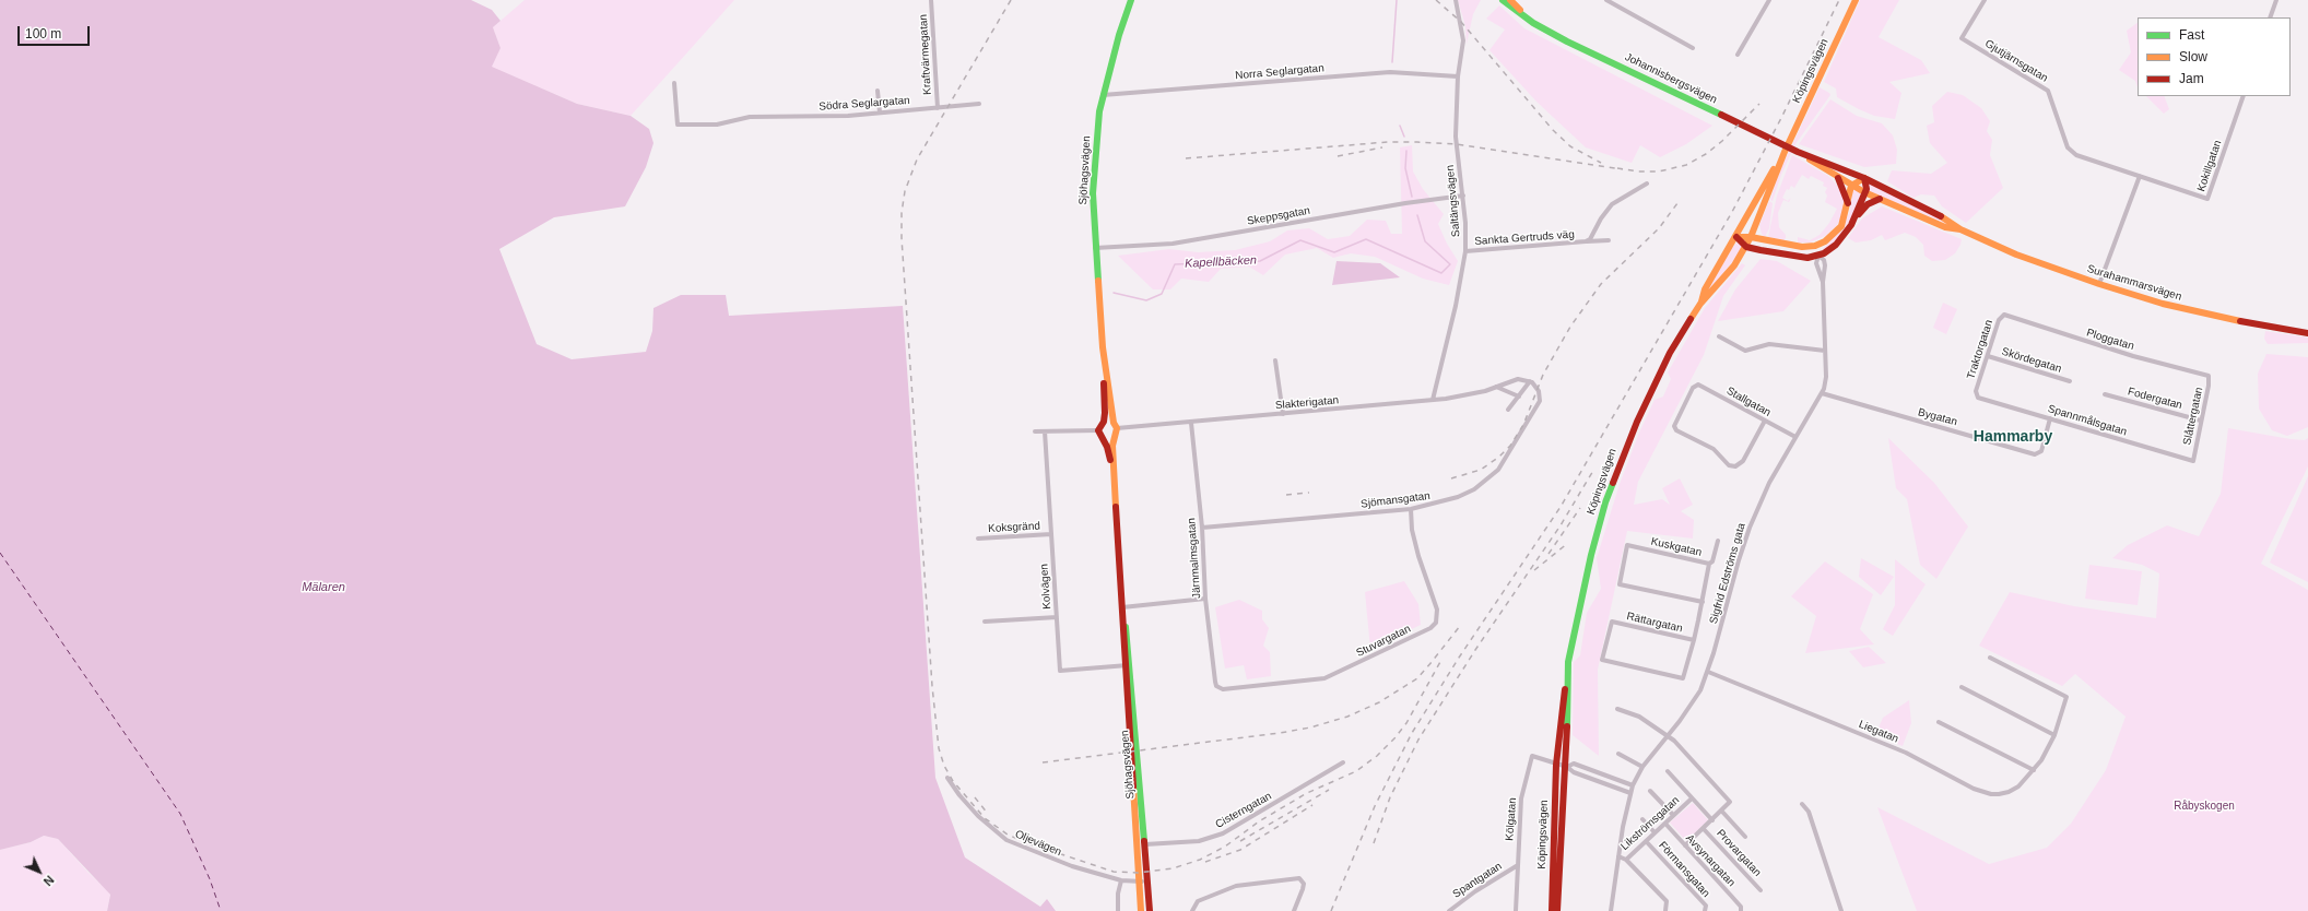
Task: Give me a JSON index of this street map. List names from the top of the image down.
{
  "streets": {
    "main road": [
      "Köpingsvägen",
      "Johannisbergsvägen",
      "Sjöhagsvägen",
      "Surahammarsvägen"
    ],
    "street": [
      "Kraftvärmegatan",
      "Gjutjärnsgatan",
      "Norra Seglargatan",
      "Södra Seglargatan",
      "Kokillgatan",
      "Saltängsvägen",
      "Skeppsgatan",
      "Sankta Gertruds väg",
      "Ploggatan",
      "Traktorgatan",
      "Skördegatan",
      "Fodergatan",
      "Stallgatan",
      "Slakterigatan",
      "Slåttergatan",
      "Bygatan",
      "Spannmålsgatan",
      "Sjömansgatan",
      "Koksgränd",
      "Kuskgatan",
      "Järnmalmsgatan",
      "Sigfrid Edströms gata",
      "Kolvägen",
      "Rättargatan",
      "Stuvargatan",
      "Liegatan",
      "Cisterngatan",
      "Kölgatan",
      "Likströmsgatan",
      "Oljevägen",
      "Provargatan",
      "Avsynargatan",
      "Förmansgatan",
      "Spantgatan"
    ]
  },
  "crossings": [
    ["Kraftvärmegatan", "Södra Seglargatan"],
    ["Gjutjärnsgatan", "Kokillgatan"],
    ["Köpingsvägen", "Kölgatan"],
    ["Norra Seglargatan", "Sjöhagsvägen"],
    ["Norra Seglargatan", "Saltängsvägen"],
    ["Johannisbergsvägen", "Surahammarsvägen"],
    ["Sjöhagsvägen", "Skeppsgatan"],
    ["Sjöhagsvägen", "Slakterigatan"],
    ["Sjöhagsvägen", "Kolvägen"],
    ["Sjöhagsvägen", "Cisterngatan"],
    ["Sjöhagsvägen", "Oljevägen"],
    ["Saltängsvägen", "Skeppsgatan"],
    ["Saltängsvägen", "Sankta Gertruds väg"],
    ["Saltängsvägen", "Slakterigatan"],
    ["Ploggatan", "Traktorgatan"],
    ["Ploggatan", "Slåttergatan"],
    ["Traktorgatan", "Skördegatan"],
    ["Traktorgatan", "Spannmålsgatan"],
    ["Fodergatan", "Slåttergatan"],
    ["Stallgatan", "Sigfrid Edströms gata"],
    ["Slakterigatan", "Sjömansgatan"],
    ["Slakterigatan", "Järnmalmsgatan"],
    ["Slåttergatan", "Spannmålsgatan"],
    ["Bygatan", "Spannmålsgatan"],
    ["Bygatan", "Sigfrid Edströms gata"],
    ["Sjömansgatan", "Järnmalmsgatan"],
    ["Sjömansgatan", "Stuvargatan"],
    ["Koksgränd", "Kolvägen"],
    ["Kuskgatan", "Rättargatan"],
    ["Järnmalmsgatan", "Stuvargatan"],
    ["Sigfrid Edströms gata", "Liegatan"],
    ["Sigfrid Edströms gata", "Likströmsgatan"],
    ["Kölgatan", "Spantgatan"],
    ["Likströmsgatan", "Avsynargatan"],
    ["Likströmsgatan", "Förmansgatan"]
  ],
  "districts": ["Hammarby"],
  "water": ["Kapellbäcken", "Mälaren"],
  "parks": ["Råbyskogen"],
  "legend": ["Fast", "Slow", "Jam"],
  "scale_bar": "100 m",
  "north": "bottom right"
}
